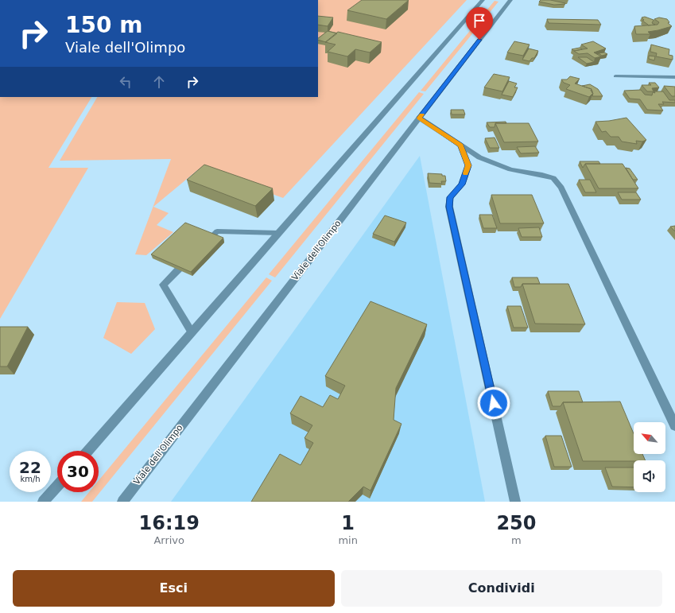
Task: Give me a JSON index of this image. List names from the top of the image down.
{
  "streets": {
    "street": ["Viale dell'Olimpo"]
  },
  "north": "top left",
  "page": {
    "turn": ["150 m", "Viale dell'Olimpo"],
    "speed": "22 km/h",
    "limit": "30",
    "eta": [
      "16:19",
      "Arrivo",
      "1",
      "min",
      "250",
      "m"
    ],
    "buttons": ["Esci", "Condividi"]
  }
}
